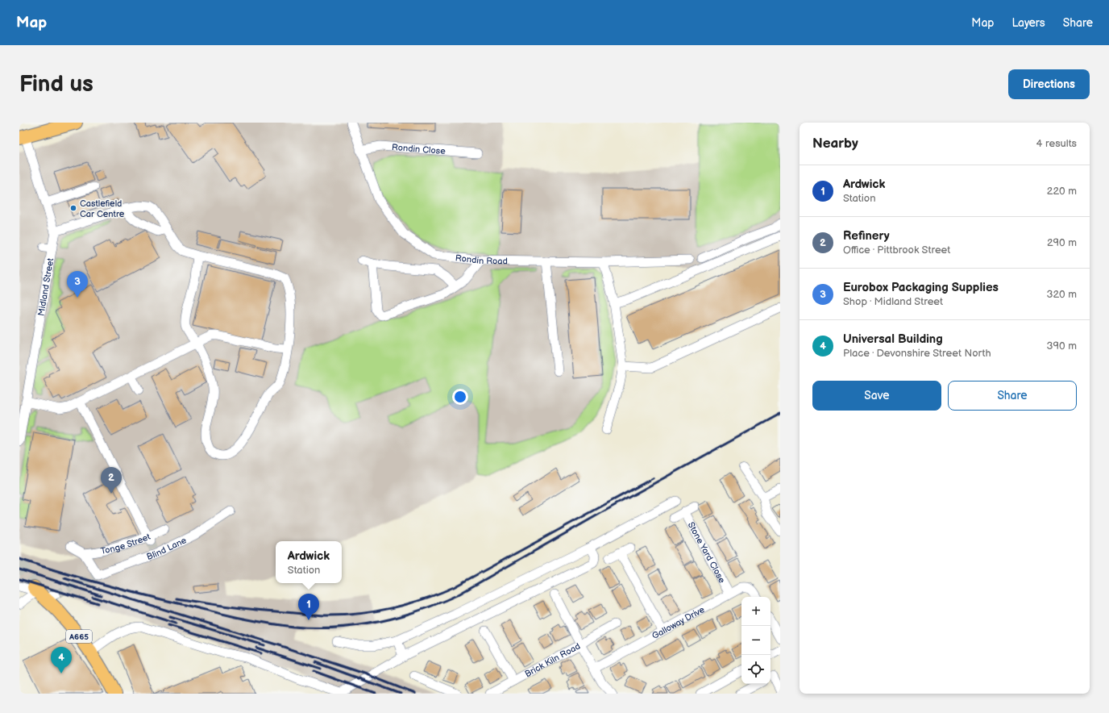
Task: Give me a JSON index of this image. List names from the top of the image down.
{
  "streets": {
    "highway": ["A665"],
    "street": [
      "Rondin Close",
      "Rondin Road",
      "Midland Street",
      "Tonge Street",
      "Blind Lane",
      "Stone Yard Close",
      "Galloway Drive",
      "Brick Kiln Road"
    ]
  },
  "crossings": [
    ["Rondin Close", "Rondin Road"],
    ["Tonge Street", "Blind Lane"],
    ["Stone Yard Close", "Galloway Drive"],
    ["Galloway Drive", "Brick Kiln Road"]
  ],
  "places": ["Castlefield Car Centre"],
  "page": {
    "header": "Map",
    "nav": ["Map", "Layers", "Share"],
    "buttons": [
      "Directions",
      ["Save", "Share"]
    ],
    "title": "Find us",
    "heading": ["Nearby", "4 results"],
    "list": [
      {
        "mark": "1",
        "name": "Ardwick",
        "note": "Station",
        "value": "220 m"
      },
      {
        "mark": "2",
        "name": "Refinery",
        "note": "Office · Pittbrook Street",
        "value": "290 m"
      },
      {
        "mark": "3",
        "name": "Eurobox Packaging Supplies",
        "note": "Shop · Midland Street",
        "value": "320 m"
      },
      {
        "mark": "4",
        "name": "Universal Building",
        "note": "Place · Devonshire Street North",
        "value": "390 m"
      }
    ],
    "pins": [
      "3",
      "2",
      "1",
      "4"
    ],
    "popup": ["Ardwick", "Station"],
    "map_buttons": ["+", "−"]
  }
}
